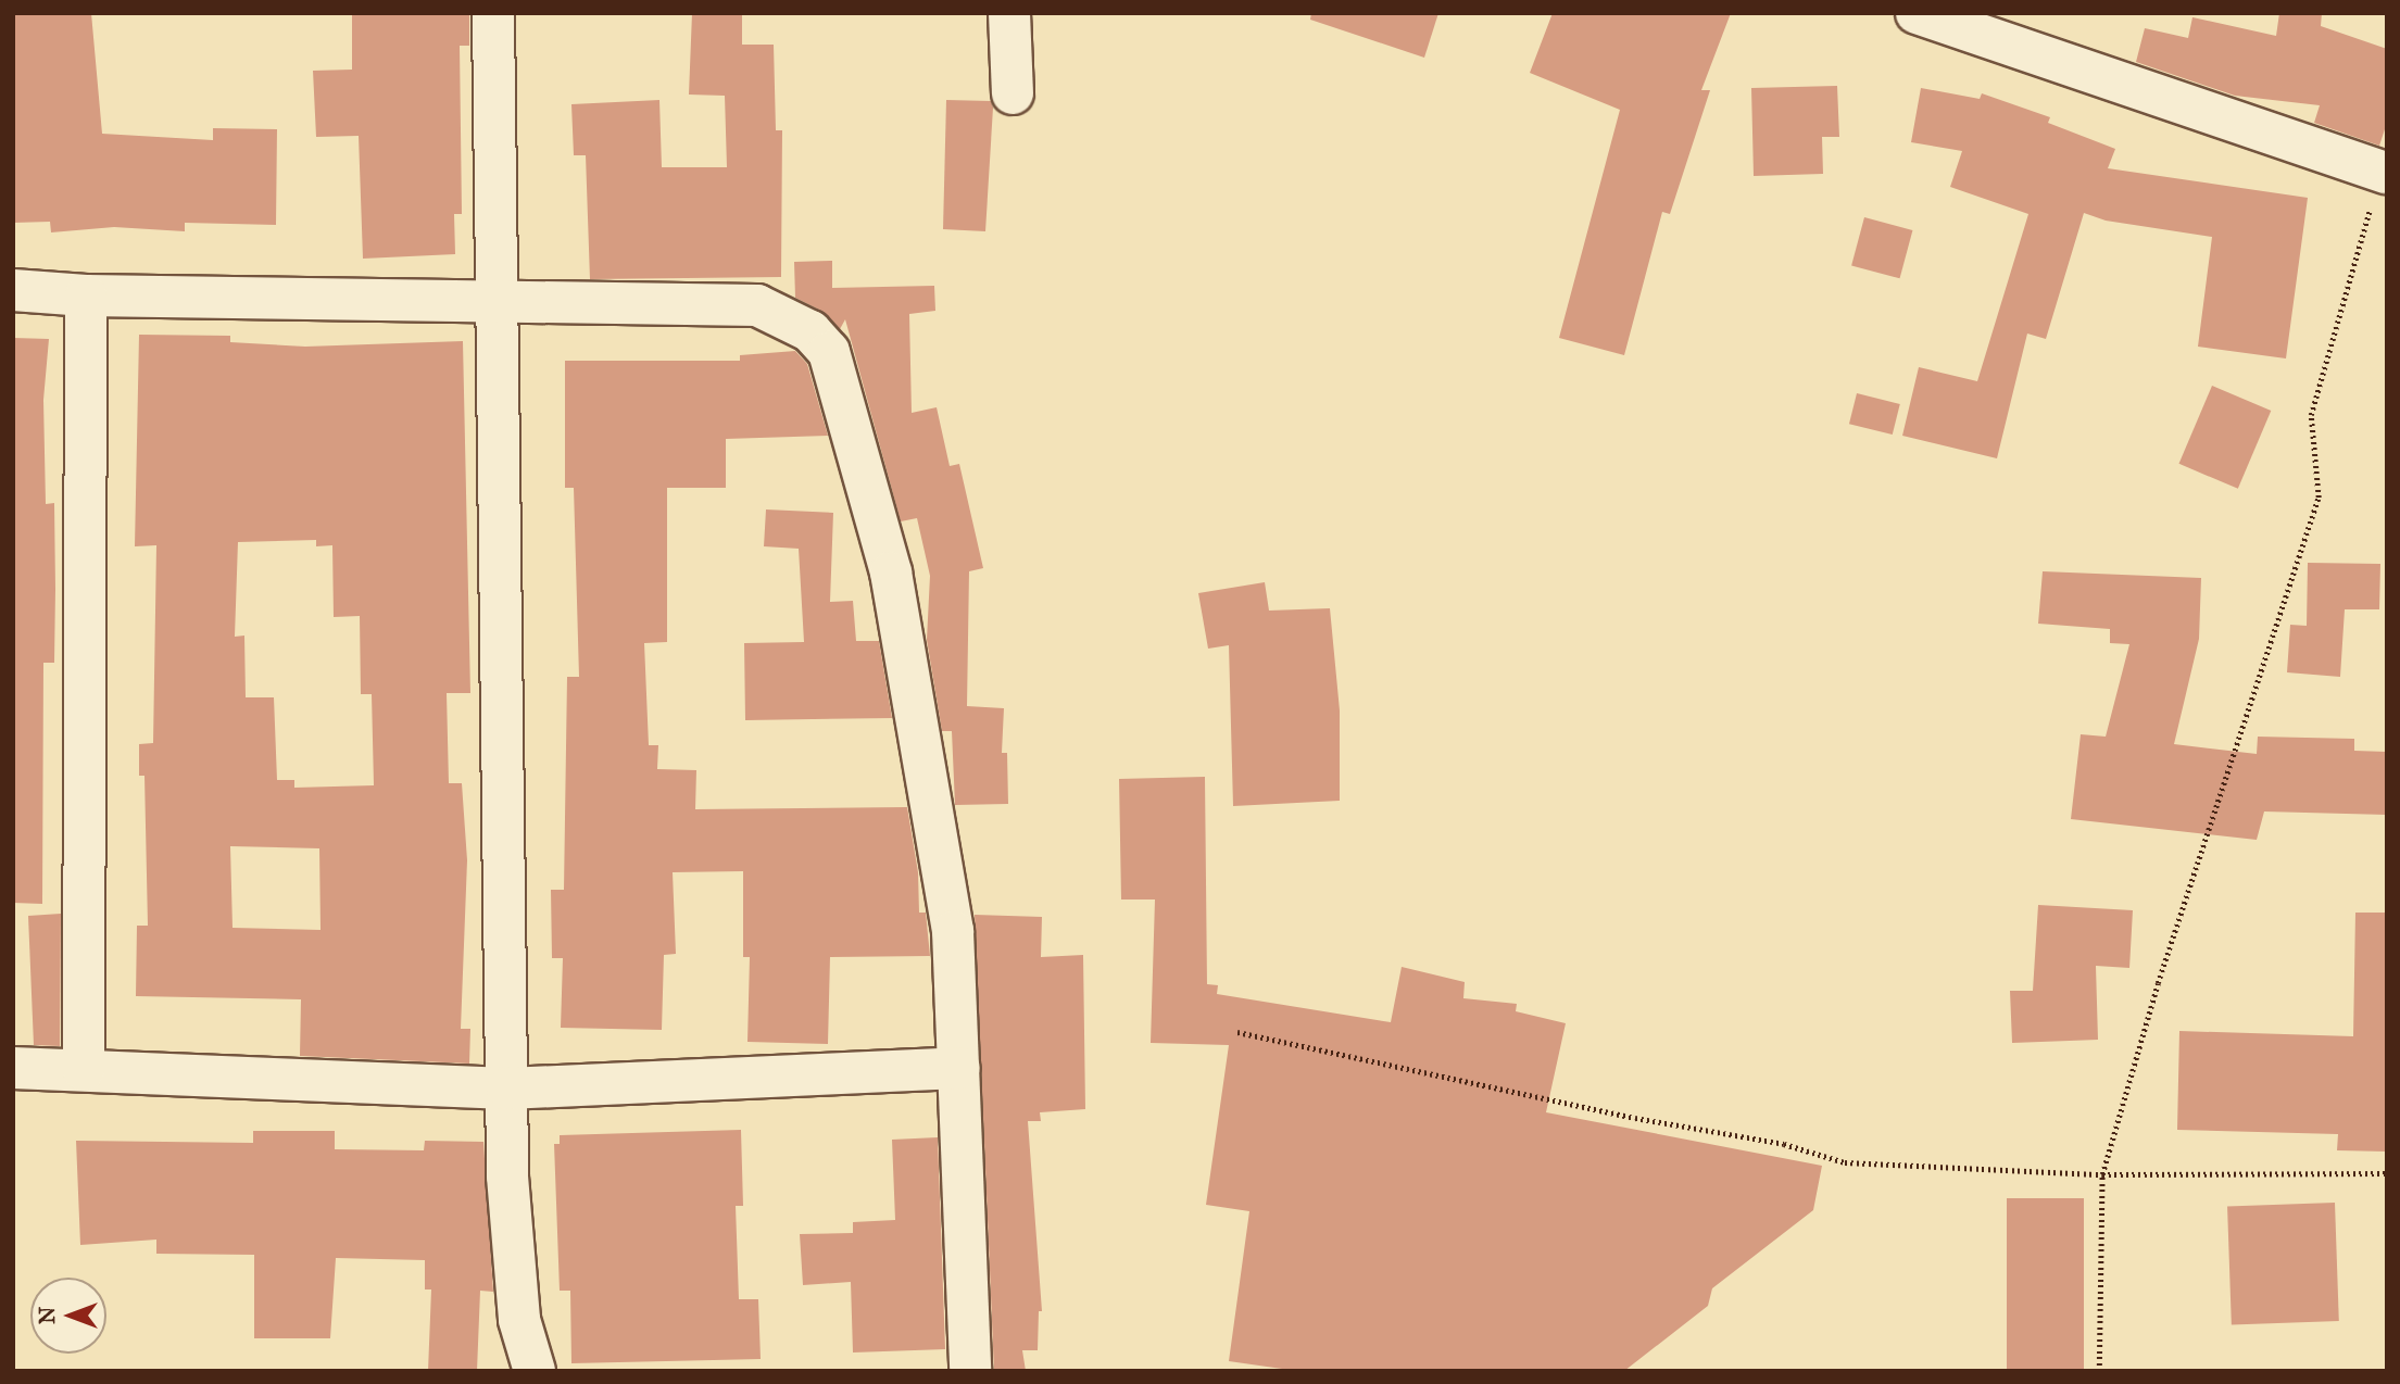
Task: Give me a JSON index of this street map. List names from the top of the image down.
{
  "north": "left"
}
